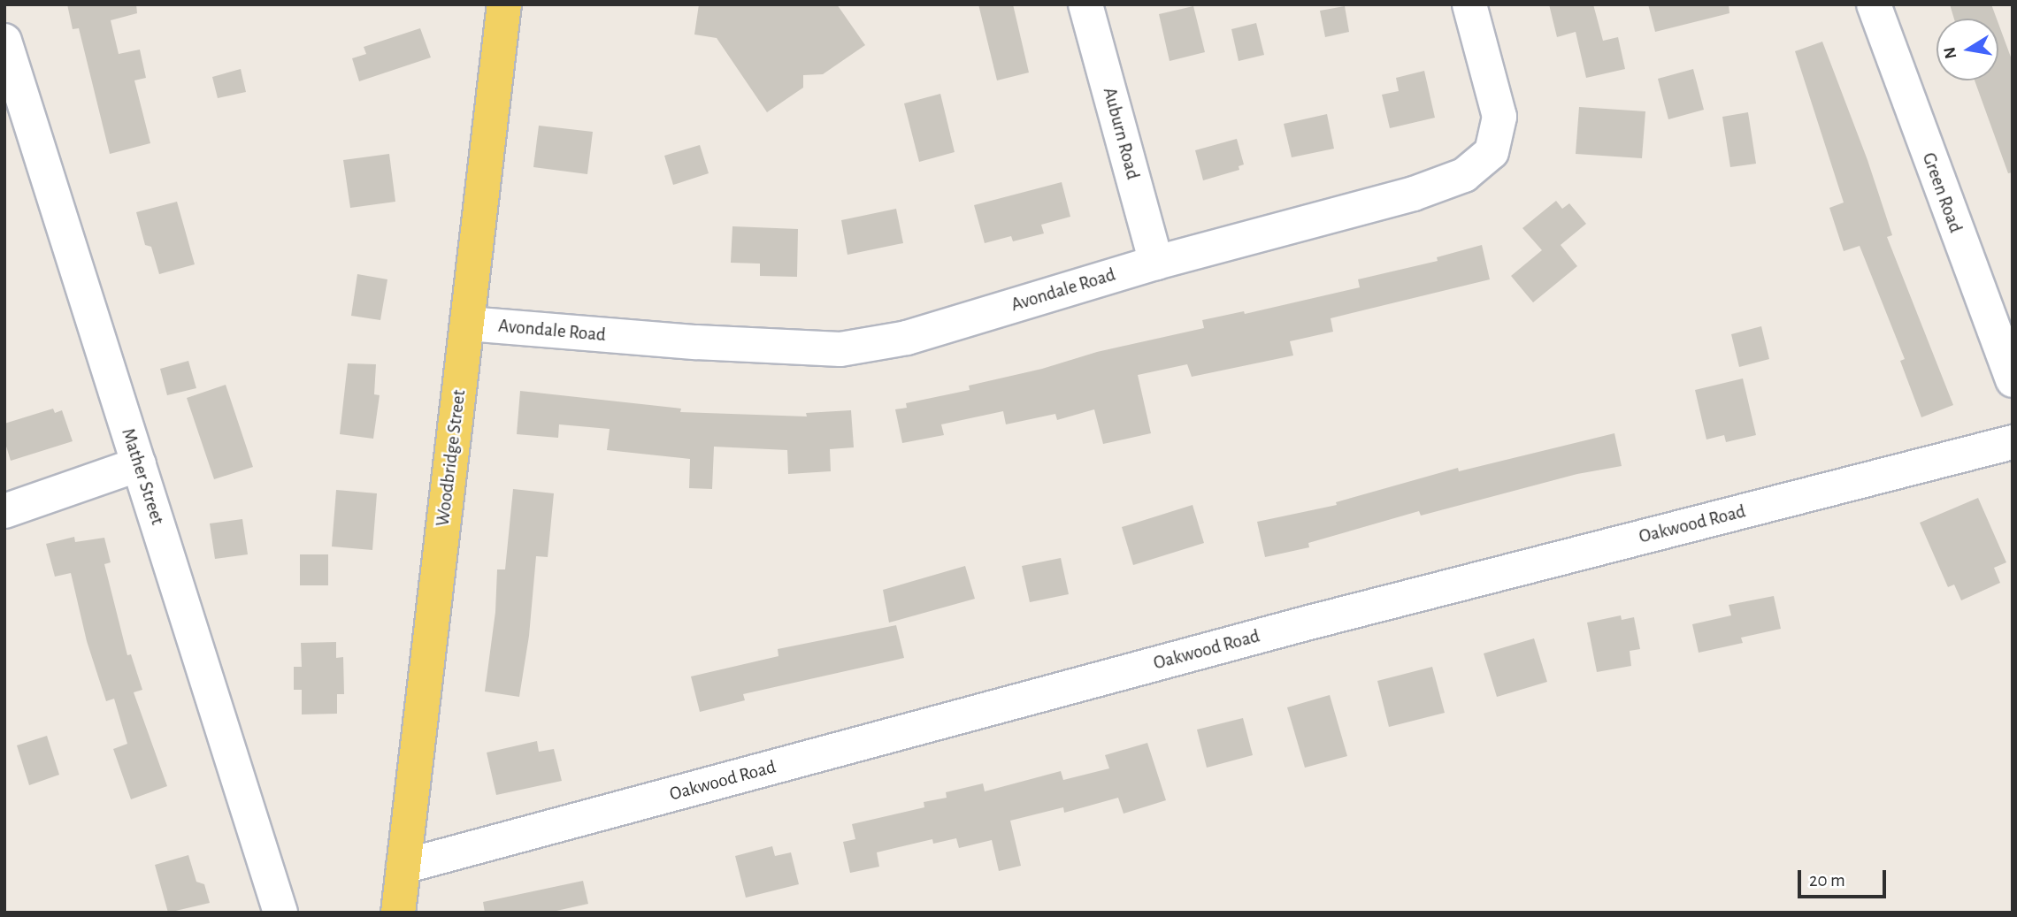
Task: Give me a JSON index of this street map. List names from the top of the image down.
{
  "streets": {
    "main road": ["Woodbridge Street"],
    "street": [
      "Auburn Road",
      "Green Road",
      "Avondale Road",
      "Mather Street",
      "Oakwood Road"
    ]
  },
  "crossings": [
    ["Auburn Road", "Avondale Road"],
    ["Avondale Road", "Woodbridge Street"],
    ["Woodbridge Street", "Oakwood Road"]
  ],
  "scale_bar": "20 m",
  "north": "left"
}
